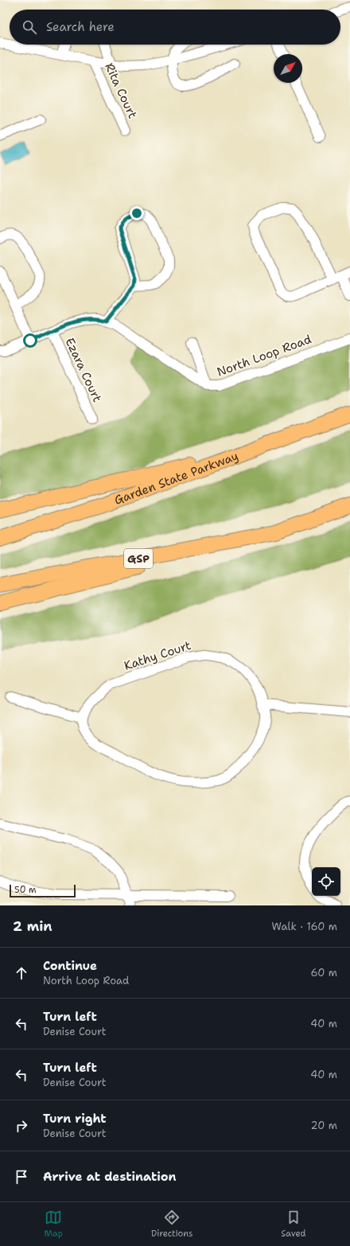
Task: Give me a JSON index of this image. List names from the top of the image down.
{
  "streets": {
    "highway": ["Garden State Parkway", "GSP"],
    "street": [
      "Rita Court",
      "North Loop Road",
      "Ezara Court",
      "Kathy Court"
    ]
  },
  "crossings": [
    ["North Loop Road", "Ezara Court"]
  ],
  "scale_bar": "50 m",
  "north": "top right",
  "page": {
    "search": "Search here",
    "scale": "50 m",
    "heading": ["2 min", "Walk · 160 m"],
    "list": [
      ["Continue", "North Loop Road", "60 m"],
      ["Turn left", "Denise Court", "40 m"],
      ["Turn left", "Denise Court", "40 m"],
      ["Turn right", "Denise Court", "20 m"],
      "Arrive at destination"
    ],
    "nav": ["Map", "Directions", "Saved"]
  }
}
